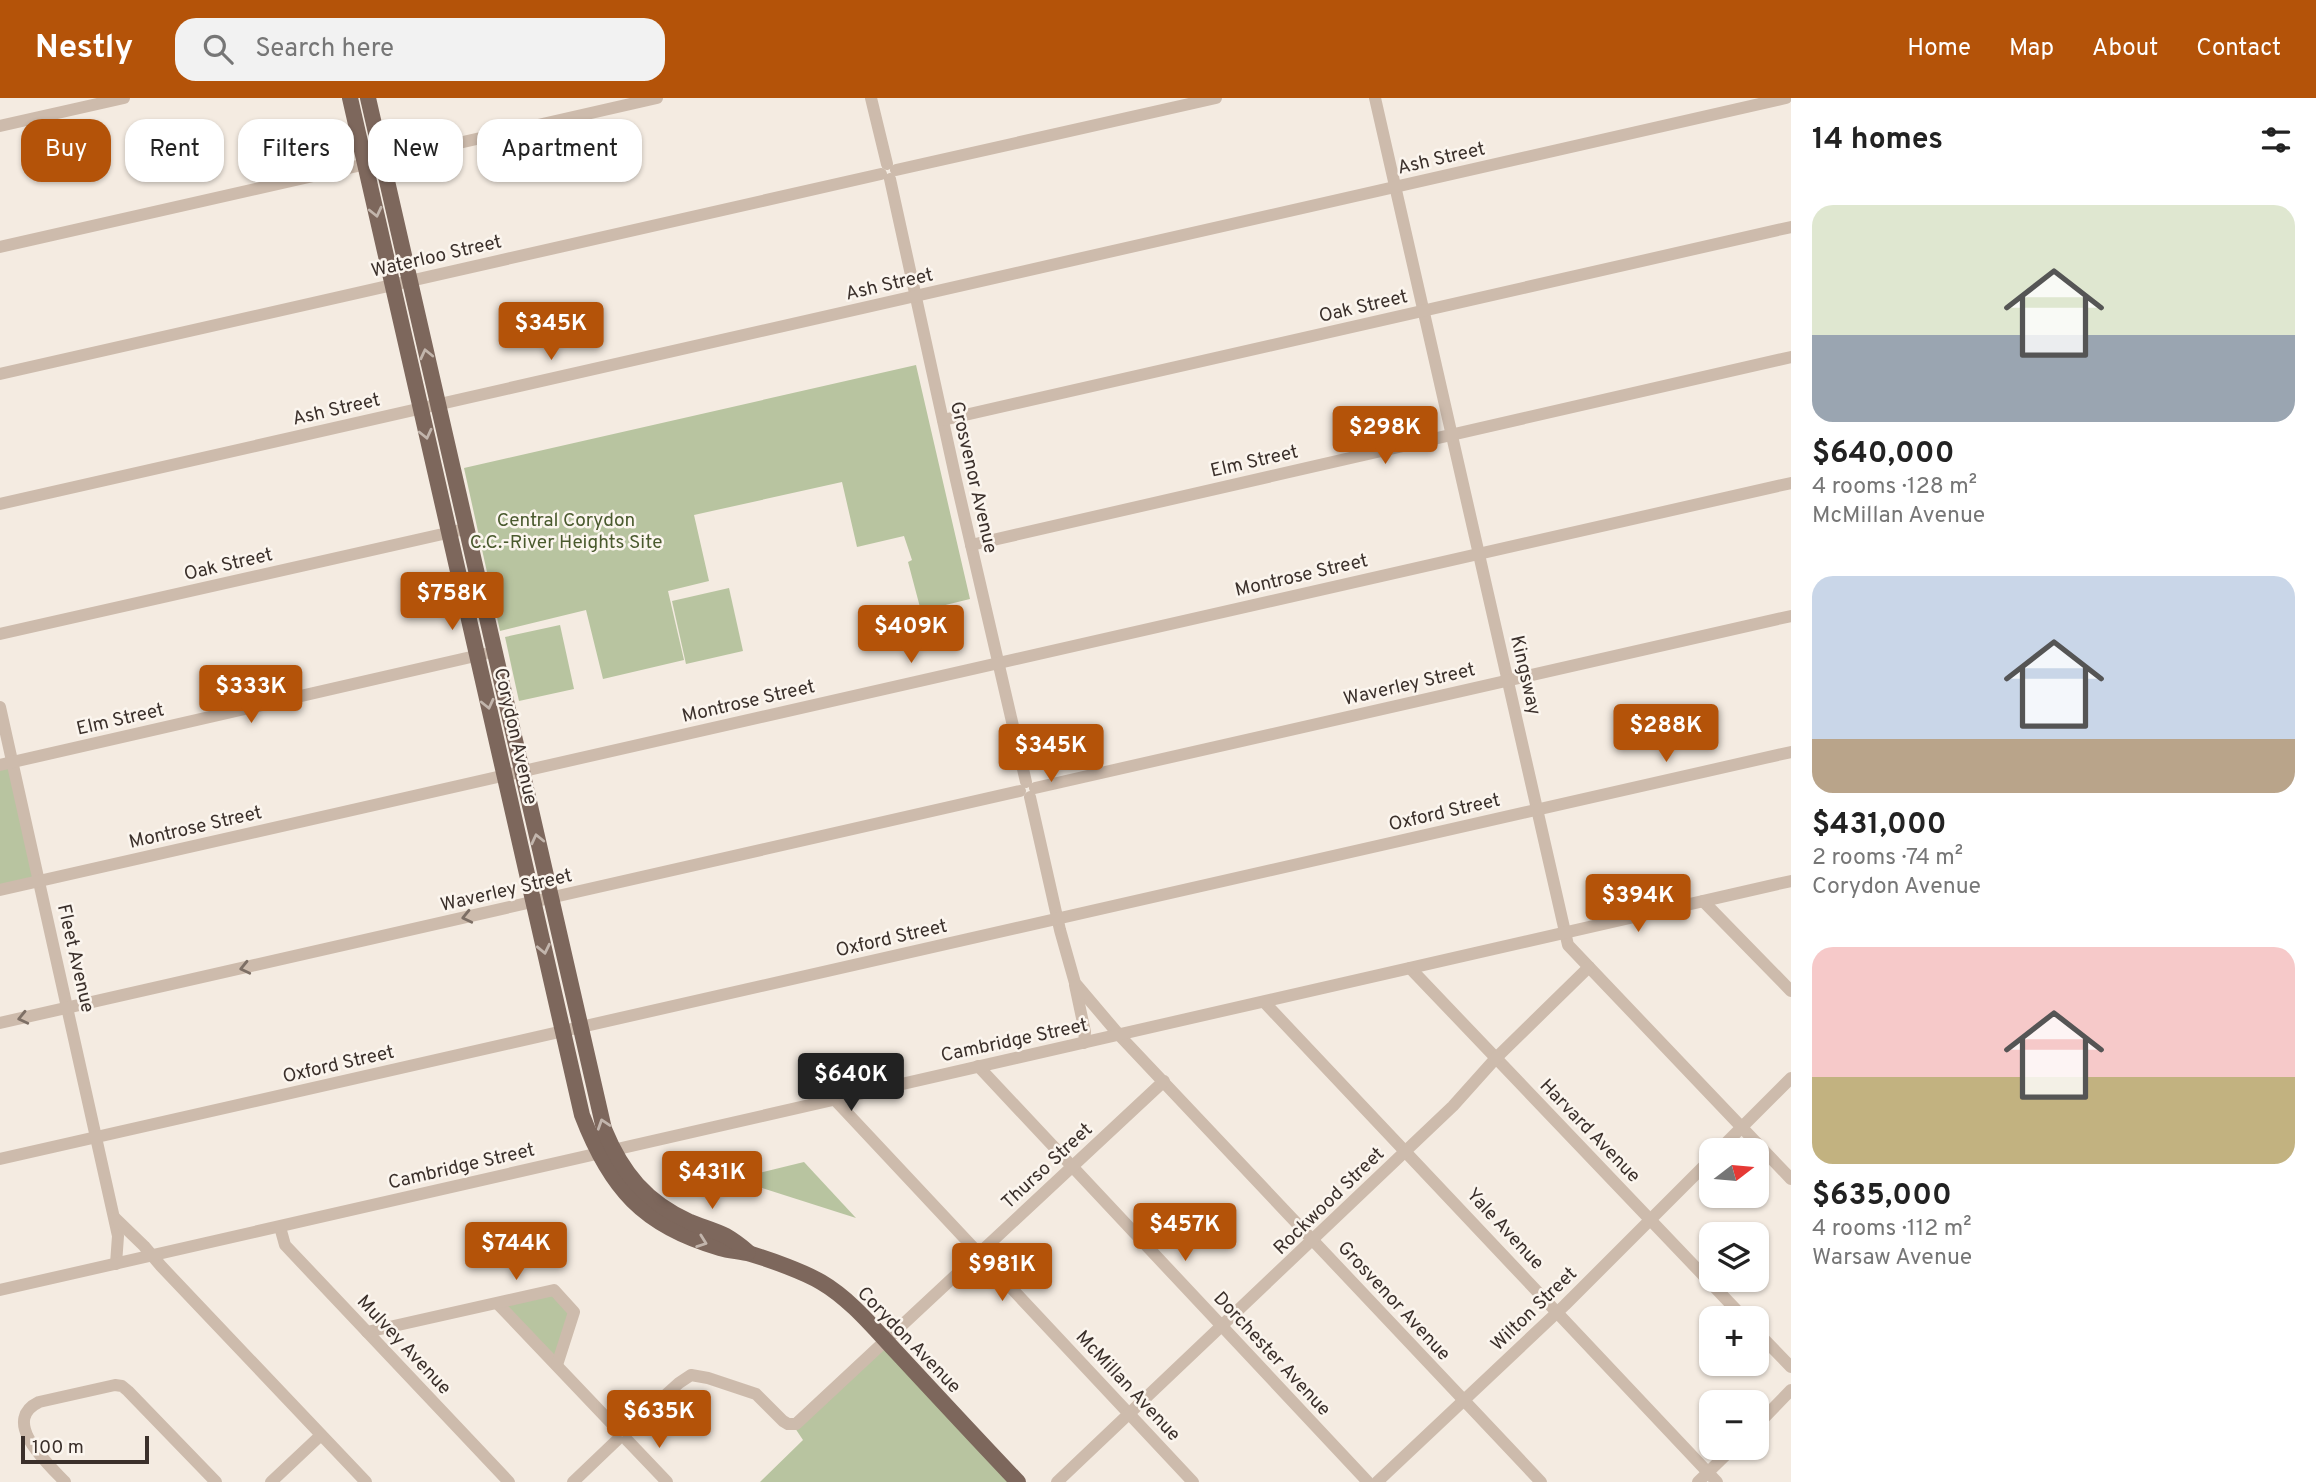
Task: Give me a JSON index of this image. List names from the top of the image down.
{
  "streets": {
    "main road": ["Corydon Avenue"],
    "street": [
      "Ash Street",
      "Waterloo Street",
      "Oak Street",
      "Elm Street",
      "Grosvenor Avenue",
      "Montrose Street",
      "Kingsway",
      "Waverley Street",
      "Oxford Street",
      "Fleet Avenue",
      "Cambridge Street",
      "Harvard Avenue",
      "Thurso Street",
      "Rockwood Street",
      "Yale Avenue",
      "Wilton Street",
      "Mulvey Avenue",
      "Dorchester Avenue",
      "McMillan Avenue"
    ]
  },
  "crossings": [
    ["Ash Street", "Grosvenor Avenue"],
    ["Ash Street", "Kingsway"],
    ["Ash Street", "Corydon Avenue"],
    ["Waterloo Street", "Grosvenor Avenue"],
    ["Waterloo Street", "Corydon Avenue"],
    ["Oak Street", "Grosvenor Avenue"],
    ["Oak Street", "Kingsway"],
    ["Oak Street", "Corydon Avenue"],
    ["Elm Street", "Grosvenor Avenue"],
    ["Elm Street", "Kingsway"],
    ["Elm Street", "Corydon Avenue"],
    ["Elm Street", "Fleet Avenue"],
    ["Grosvenor Avenue", "Montrose Street"],
    ["Grosvenor Avenue", "Waverley Street"],
    ["Grosvenor Avenue", "Oxford Street"],
    ["Grosvenor Avenue", "Cambridge Street"],
    ["Grosvenor Avenue", "Thurso Street"],
    ["Grosvenor Avenue", "Rockwood Street"],
    ["Grosvenor Avenue", "Wilton Street"],
    ["Montrose Street", "Kingsway"],
    ["Montrose Street", "Corydon Avenue"],
    ["Montrose Street", "Fleet Avenue"],
    ["Kingsway", "Waverley Street"],
    ["Kingsway", "Oxford Street"],
    ["Kingsway", "Cambridge Street"],
    ["Kingsway", "Rockwood Street"],
    ["Waverley Street", "Corydon Avenue"],
    ["Waverley Street", "Fleet Avenue"],
    ["Corydon Avenue", "Oxford Street"],
    ["Corydon Avenue", "Cambridge Street"],
    ["Corydon Avenue", "Thurso Street"],
    ["Oxford Street", "Fleet Avenue"],
    ["Fleet Avenue", "Cambridge Street"],
    ["Cambridge Street", "Harvard Avenue"],
    ["Cambridge Street", "Yale Avenue"],
    ["Cambridge Street", "Mulvey Avenue"],
    ["Cambridge Street", "Dorchester Avenue"],
    ["Cambridge Street", "McMillan Avenue"],
    ["Harvard Avenue", "Rockwood Street"],
    ["Harvard Avenue", "Wilton Street"],
    ["Thurso Street", "Dorchester Avenue"],
    ["Thurso Street", "McMillan Avenue"],
    ["Rockwood Street", "Yale Avenue"],
    ["Rockwood Street", "Dorchester Avenue"],
    ["Rockwood Street", "McMillan Avenue"],
    ["Yale Avenue", "Wilton Street"]
  ],
  "parks": ["Central Corydon C.C.-River Heights Site"],
  "scale_bar": "100 m",
  "north": "right",
  "page": {
    "header": "Nestly",
    "search": "Search here",
    "nav": [
      "Home",
      "Map",
      "About",
      "Contact"
    ],
    "heading": "14 homes",
    "chip": [
      "Buy",
      "Rent",
      "Filters",
      "New",
      "Apartment"
    ],
    "list": [
      {
        "name": "$640,000",
        "note": "4 rooms · 128 m² · McMillan Avenue"
      },
      {
        "name": "$431,000",
        "note": "2 rooms · 74 m² · Corydon Avenue"
      },
      {
        "name": "$635,000",
        "note": "4 rooms · 112 m² · Warsaw Avenue"
      }
    ],
    "price": [
      "$345K",
      "$298K",
      "$758K",
      "$409K",
      "$333K",
      "$288K",
      "$345K",
      "$394K",
      "$640K",
      "$431K",
      "$457K",
      "$744K",
      "$981K",
      "$635K"
    ],
    "map_buttons": ["+", "−"],
    "scale": "100 m"
  }
}
